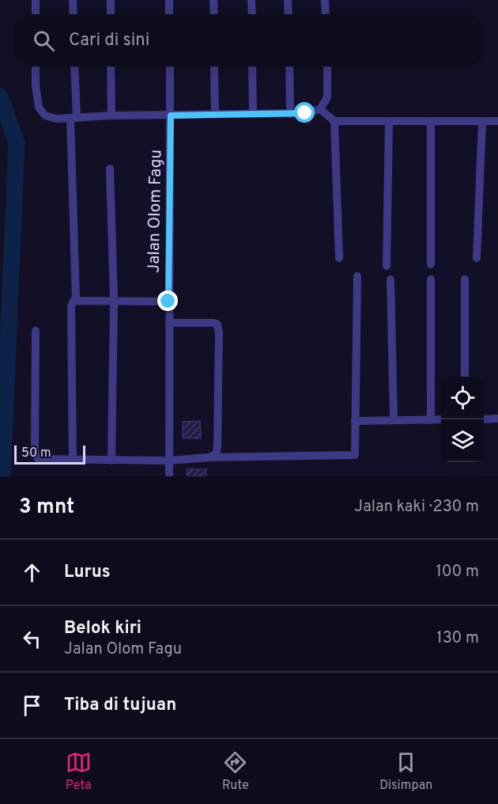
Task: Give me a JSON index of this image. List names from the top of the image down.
{
  "streets": {
    "street": ["Jalan Olom Fagu"]
  },
  "scale_bar": "50 m",
  "page": {
    "search": "Cari di sini",
    "scale": "50 m",
    "heading": ["3 mnt", "Jalan kaki · 230 m"],
    "list": [
      ["Lurus", "100 m"],
      ["Belok kiri", "Jalan Olom Fagu", "130 m"],
      "Tiba di tujuan"
    ],
    "nav": ["Peta", "Rute", "Disimpan"]
  }
}
